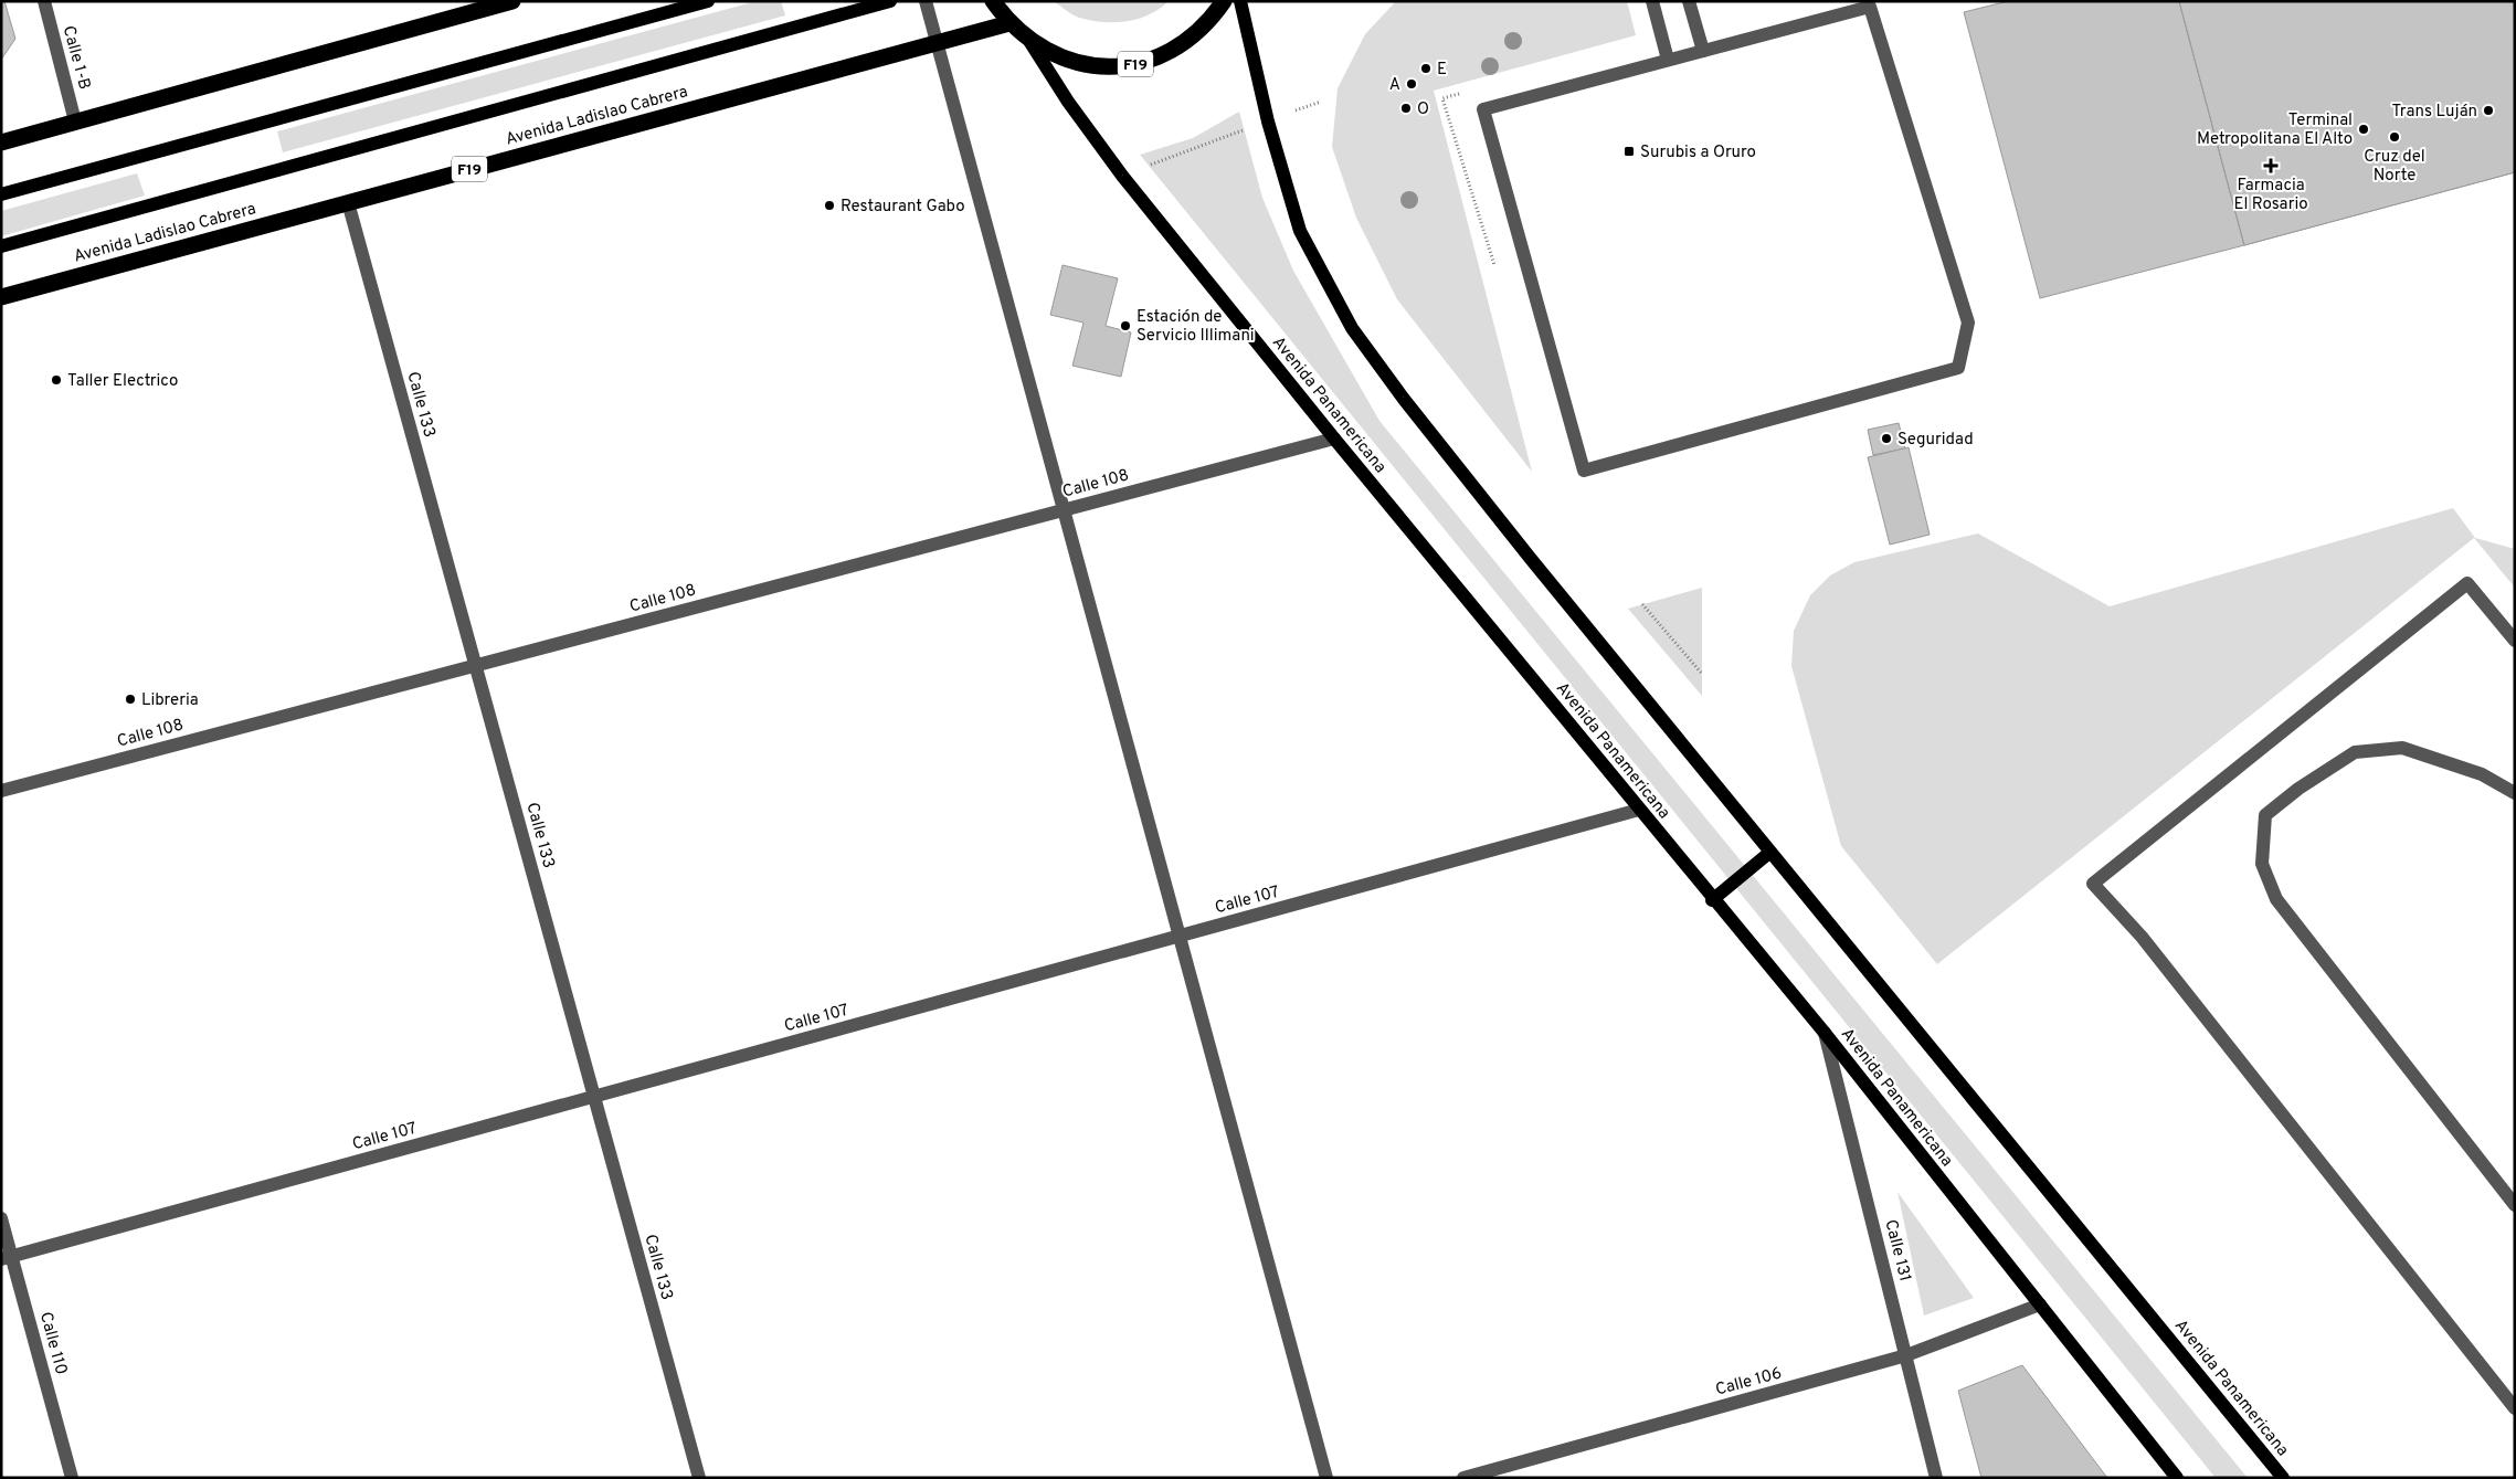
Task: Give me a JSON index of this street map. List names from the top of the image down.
{
  "streets": {
    "highway": ["F19", "Avenida Ladislao Cabrera"],
    "main road": ["Avenida Panamericana"],
    "street": [
      "Calle 1-B",
      "Calle 133",
      "Calle 108",
      "Calle 107",
      "Calle 131",
      "Calle 110",
      "Calle 106"
    ]
  },
  "crossings": [
    ["F19", "Avenida Ladislao Cabrera"],
    ["F19", "Avenida Panamericana"],
    ["Avenida Ladislao Cabrera", "Calle 133"],
    ["Calle 133", "Calle 108"],
    ["Calle 133", "Calle 107"],
    ["Avenida Panamericana", "Calle 108"],
    ["Avenida Panamericana", "Calle 107"],
    ["Avenida Panamericana", "Calle 131"],
    ["Avenida Panamericana", "Calle 106"],
    ["Calle 107", "Calle 110"],
    ["Calle 131", "Calle 106"]
  ],
  "places": {
    "other": [
      "E",
      "A",
      "O",
      "Trans Luján",
      "Terminal Metropolitana El Alto",
      "Cruz del Norte",
      "Restaurant Gabo",
      "Estación de Servicio Illimani",
      "Taller Electrico",
      "Seguridad",
      "Libreria"
    ],
    "transit": ["Surubis a Oruro"],
    "health": ["Farmacia El Rosario"]
  }
}
